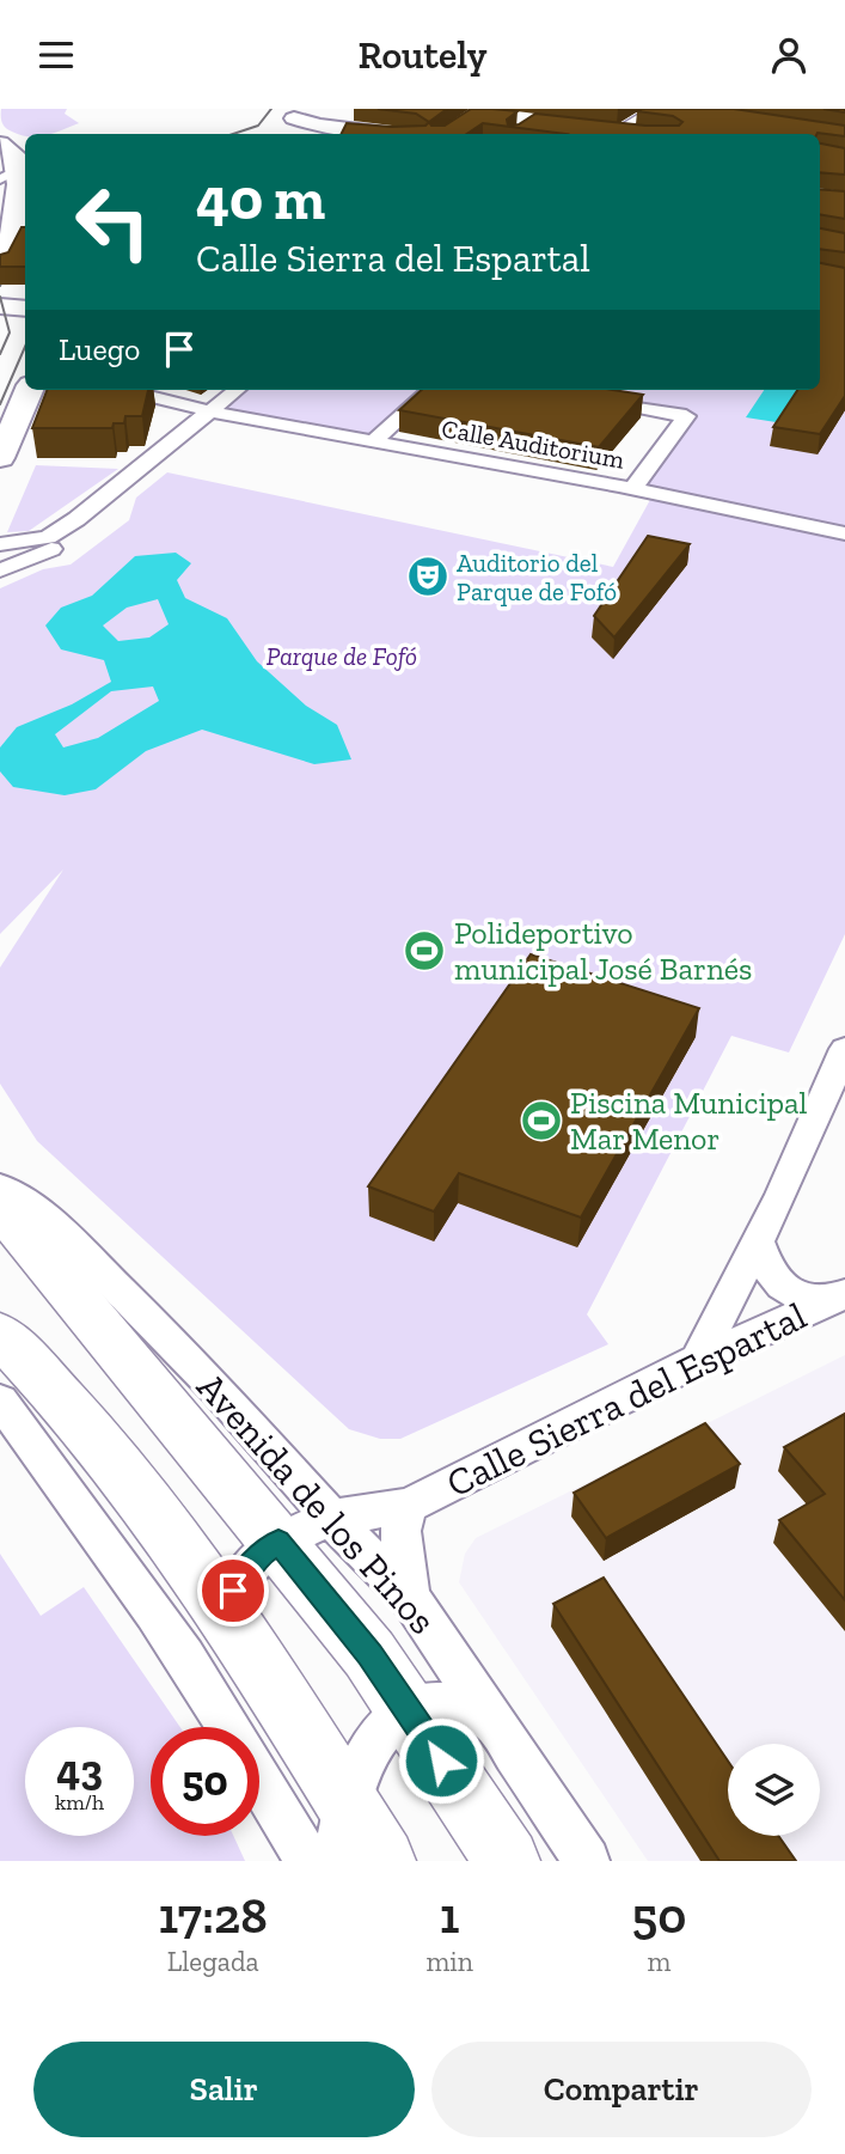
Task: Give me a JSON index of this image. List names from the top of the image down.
{
  "streets": {
    "main road": ["Avenida de los Pinos"],
    "street": ["Calle Auditorium", "Calle Sierra del Espartal"]
  },
  "crossings": [
    ["Calle Sierra del Espartal", "Avenida de los Pinos"]
  ],
  "parks": ["Parque de Fofó"],
  "places": {
    "theatre": ["Auditorio del Parque de Fofó"],
    "sports": ["Polideportivo municipal José Barnés", "Piscina Municipal Mar Menor"]
  },
  "page": {
    "header": "Routely",
    "turn": ["40 m", "Calle Sierra del Espartal"],
    "then": "Luego",
    "speed": "43 km/h",
    "limit": "50",
    "eta": [
      "17:28",
      "Llegada",
      "1",
      "min",
      "50",
      "m"
    ],
    "buttons": ["Salir", "Compartir"]
  }
}
